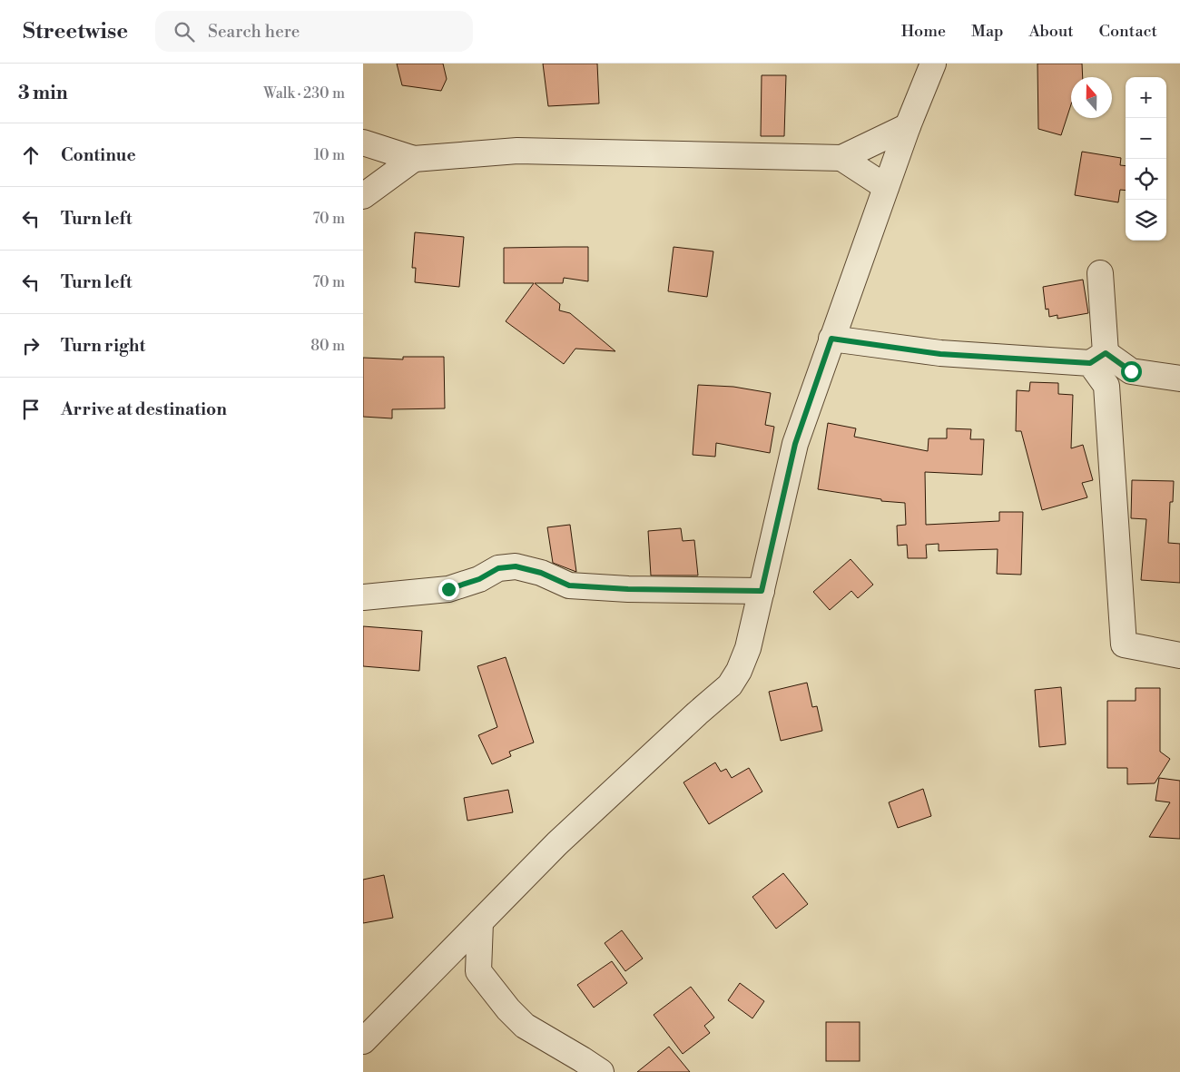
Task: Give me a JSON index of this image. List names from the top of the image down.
{
  "north": "top",
  "page": {
    "header": "Streetwise",
    "search": "Search here",
    "nav": [
      "Home",
      "Map",
      "About",
      "Contact"
    ],
    "heading": ["3 min", "Walk · 230 m"],
    "map_buttons": ["+", "−"],
    "list": [
      ["Continue", "10 m"],
      ["Turn left", "70 m"],
      ["Turn left", "70 m"],
      ["Turn right", "80 m"],
      "Arrive at destination"
    ]
  }
}
